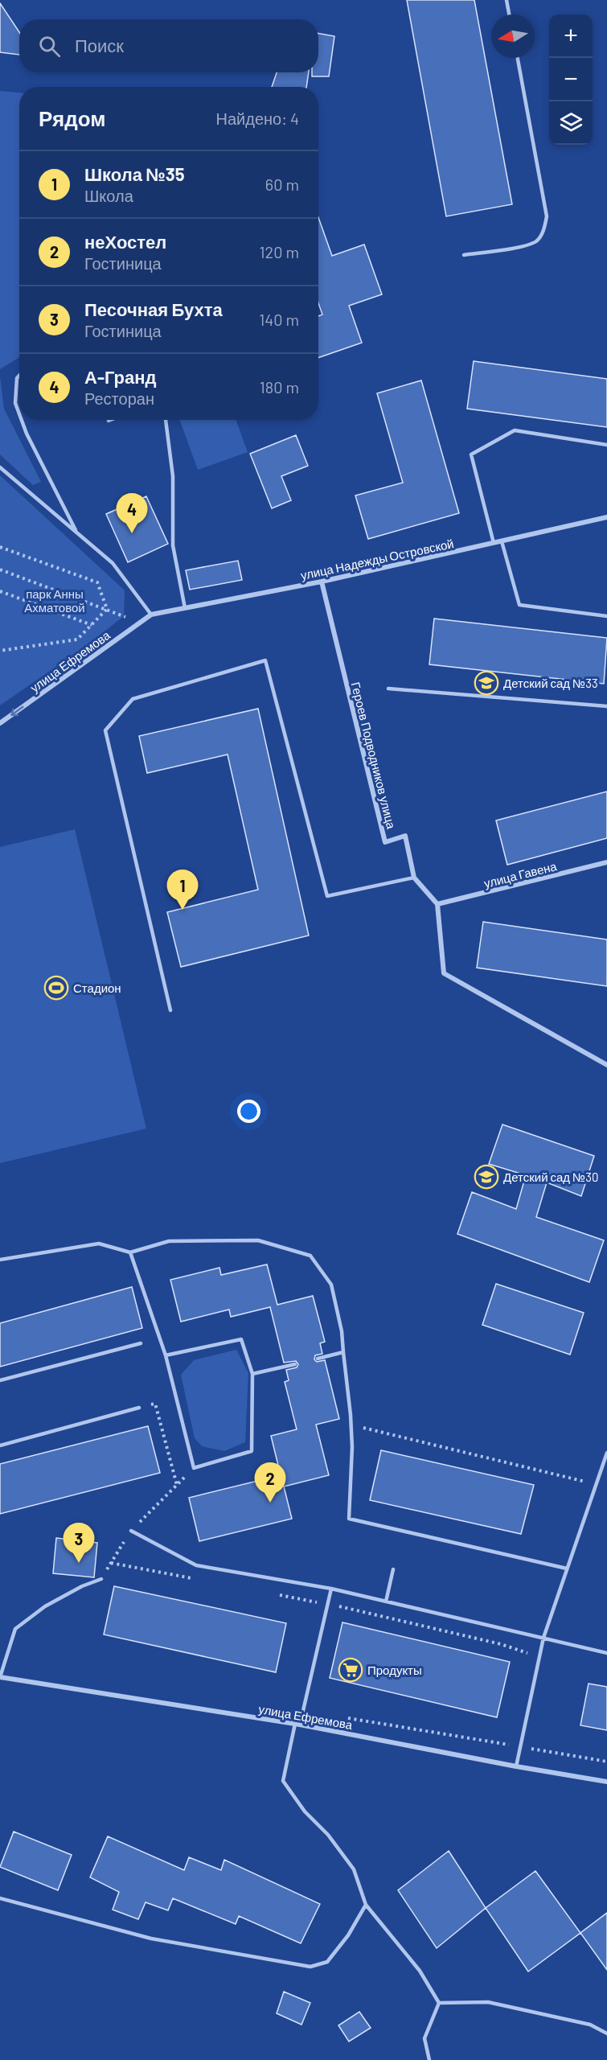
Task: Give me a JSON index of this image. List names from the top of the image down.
{
  "streets": {
    "street": [
      "улица Надежды Островской",
      "улица Ефремова",
      "Героев Подводников улица",
      "улица Гавена"
    ]
  },
  "crossings": [
    ["улица Надежды Островской", "улица Ефремова"],
    ["улица Надежды Островской", "Героев Подводников улица"]
  ],
  "parks": ["парк Анны Ахматовой"],
  "places": {
    "school or university": ["Детский сад №33", "Детский сад №30"],
    "sports": ["Стадион"],
    "supermarket": ["Продукты"]
  },
  "north": "left",
  "page": {
    "map_buttons": ["+", "−"],
    "search": "Поиск",
    "heading": ["Рядом", "Найдено: 4"],
    "list": [
      {
        "mark": "1",
        "name": "Школа №35",
        "note": "Школа",
        "value": "60 m"
      },
      {
        "mark": "2",
        "name": "неХостел",
        "note": "Гостиница",
        "value": "120 m"
      },
      {
        "mark": "3",
        "name": "Песочная Бухта",
        "note": "Гостиница",
        "value": "140 m"
      },
      {
        "mark": "4",
        "name": "А-Гранд",
        "note": "Ресторан",
        "value": "180 m"
      }
    ],
    "pins": [
      "4",
      "1",
      "2",
      "3"
    ]
  }
}
